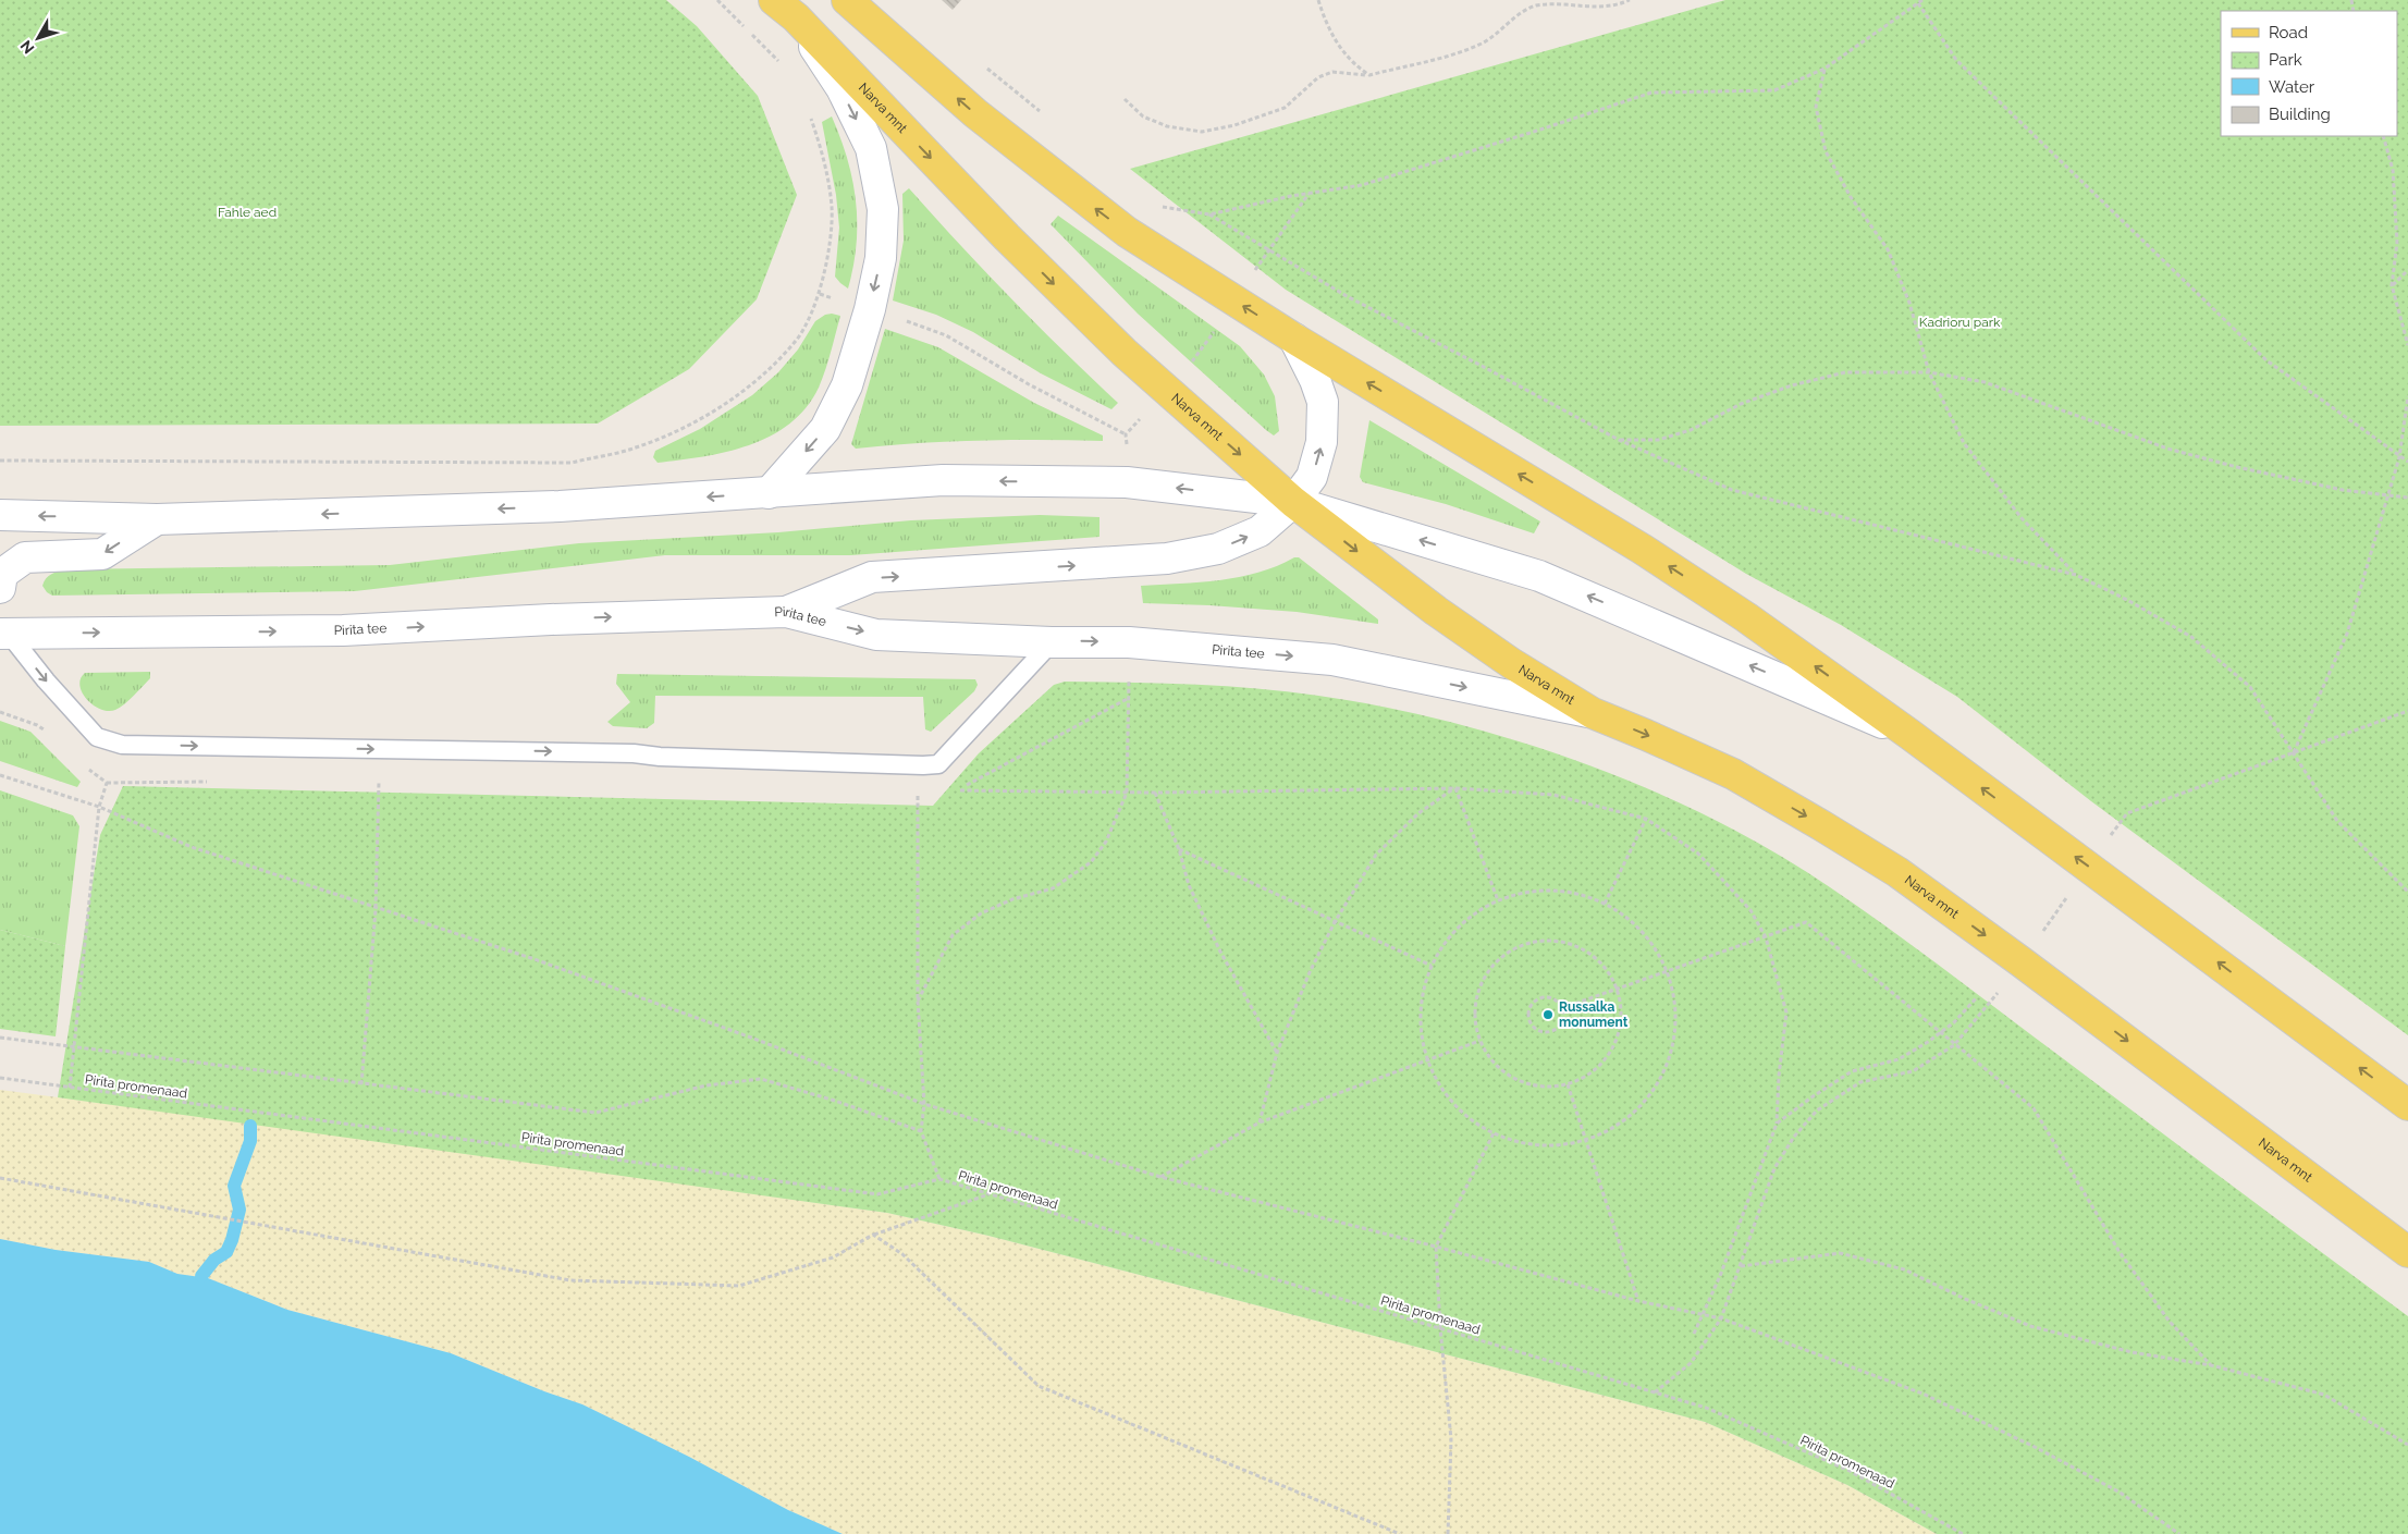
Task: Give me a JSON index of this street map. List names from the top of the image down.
{
  "streets": {
    "main road": ["Narva mnt", "Pirita tee"],
    "path": ["Pirita promenaad"]
  },
  "crossings": [
    ["Narva mnt", "Pirita tee"]
  ],
  "parks": ["Fahle aed", "Kadrioru park"],
  "places": ["Russalka monument"],
  "legend": [
    "Road",
    "Park",
    "Water",
    "Building"
  ],
  "north": "bottom left"
}
